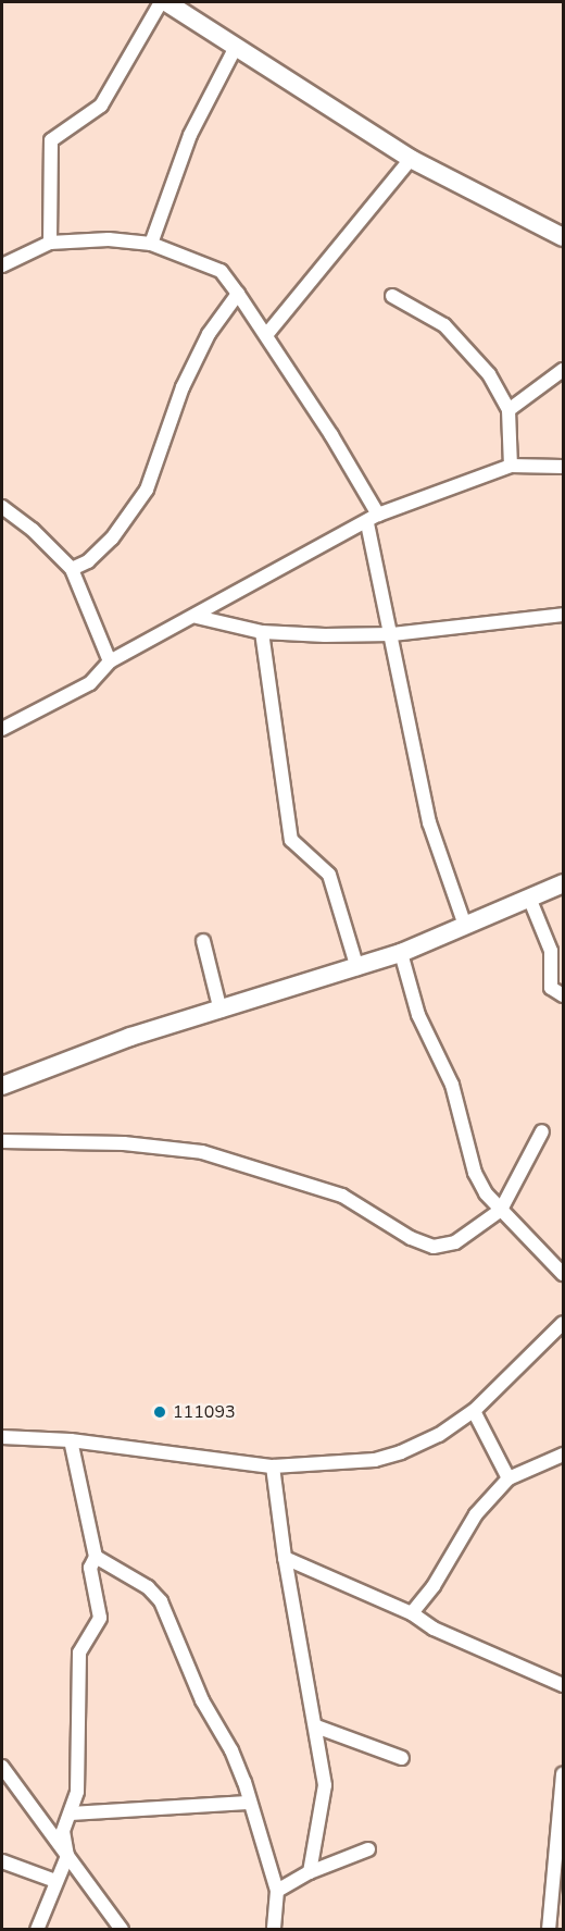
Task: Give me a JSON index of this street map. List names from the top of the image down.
{
  "places": ["111093"]
}
